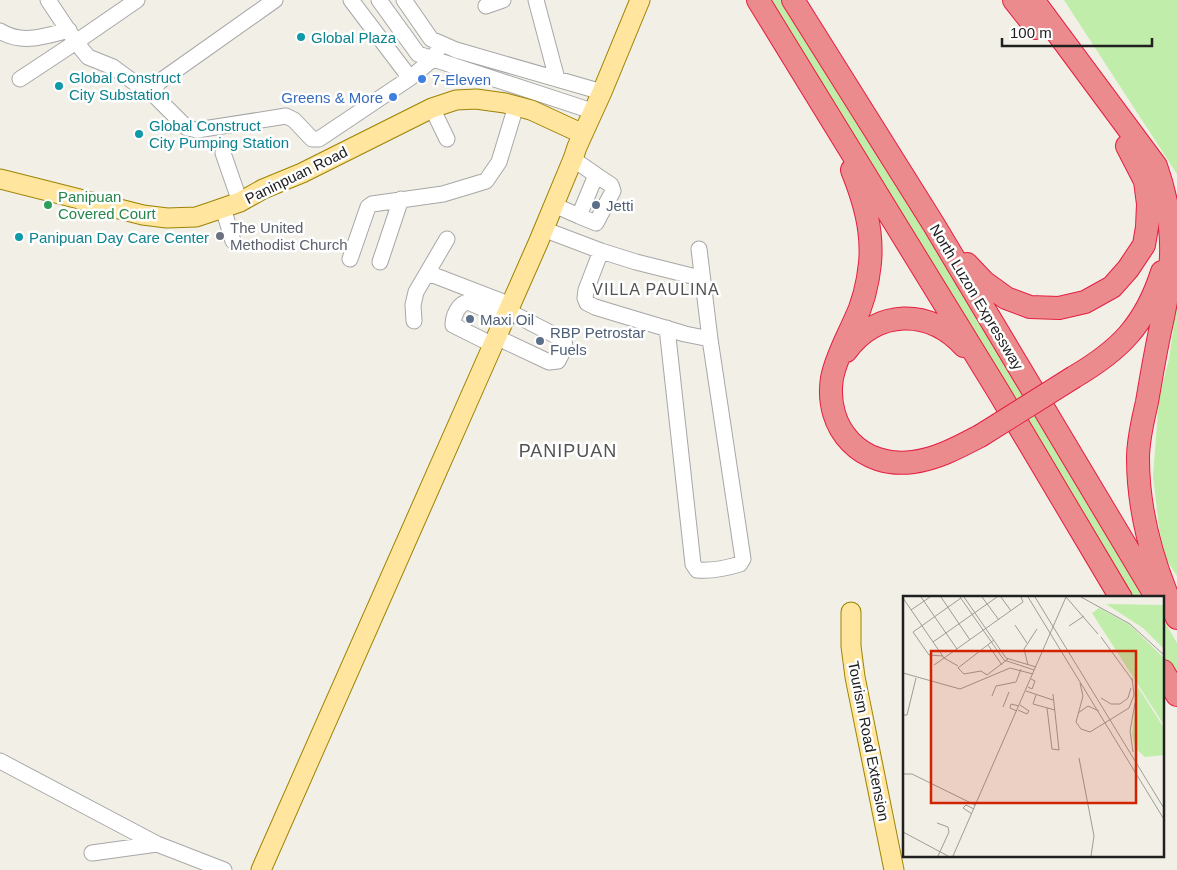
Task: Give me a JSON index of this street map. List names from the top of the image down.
{
  "streets": {
    "highway": ["North Luzon Expressway"],
    "main road": ["Paninpuan Road", "Tourism Road Extension"]
  },
  "districts": ["VILLA PAULINA", "PANIPUAN"],
  "places": [
    "Global Plaza",
    "7-Eleven",
    "Global Construct City Substation",
    "Greens & More",
    "Global Construct City Pumping Station",
    "Panipuan Covered Court",
    "Jetti",
    "The United Methodist Church",
    "Panipuan Day Care Center",
    "Maxi Oil",
    "RBP Petrostar Fuels"
  ],
  "scale_bar": "100 m"
}
